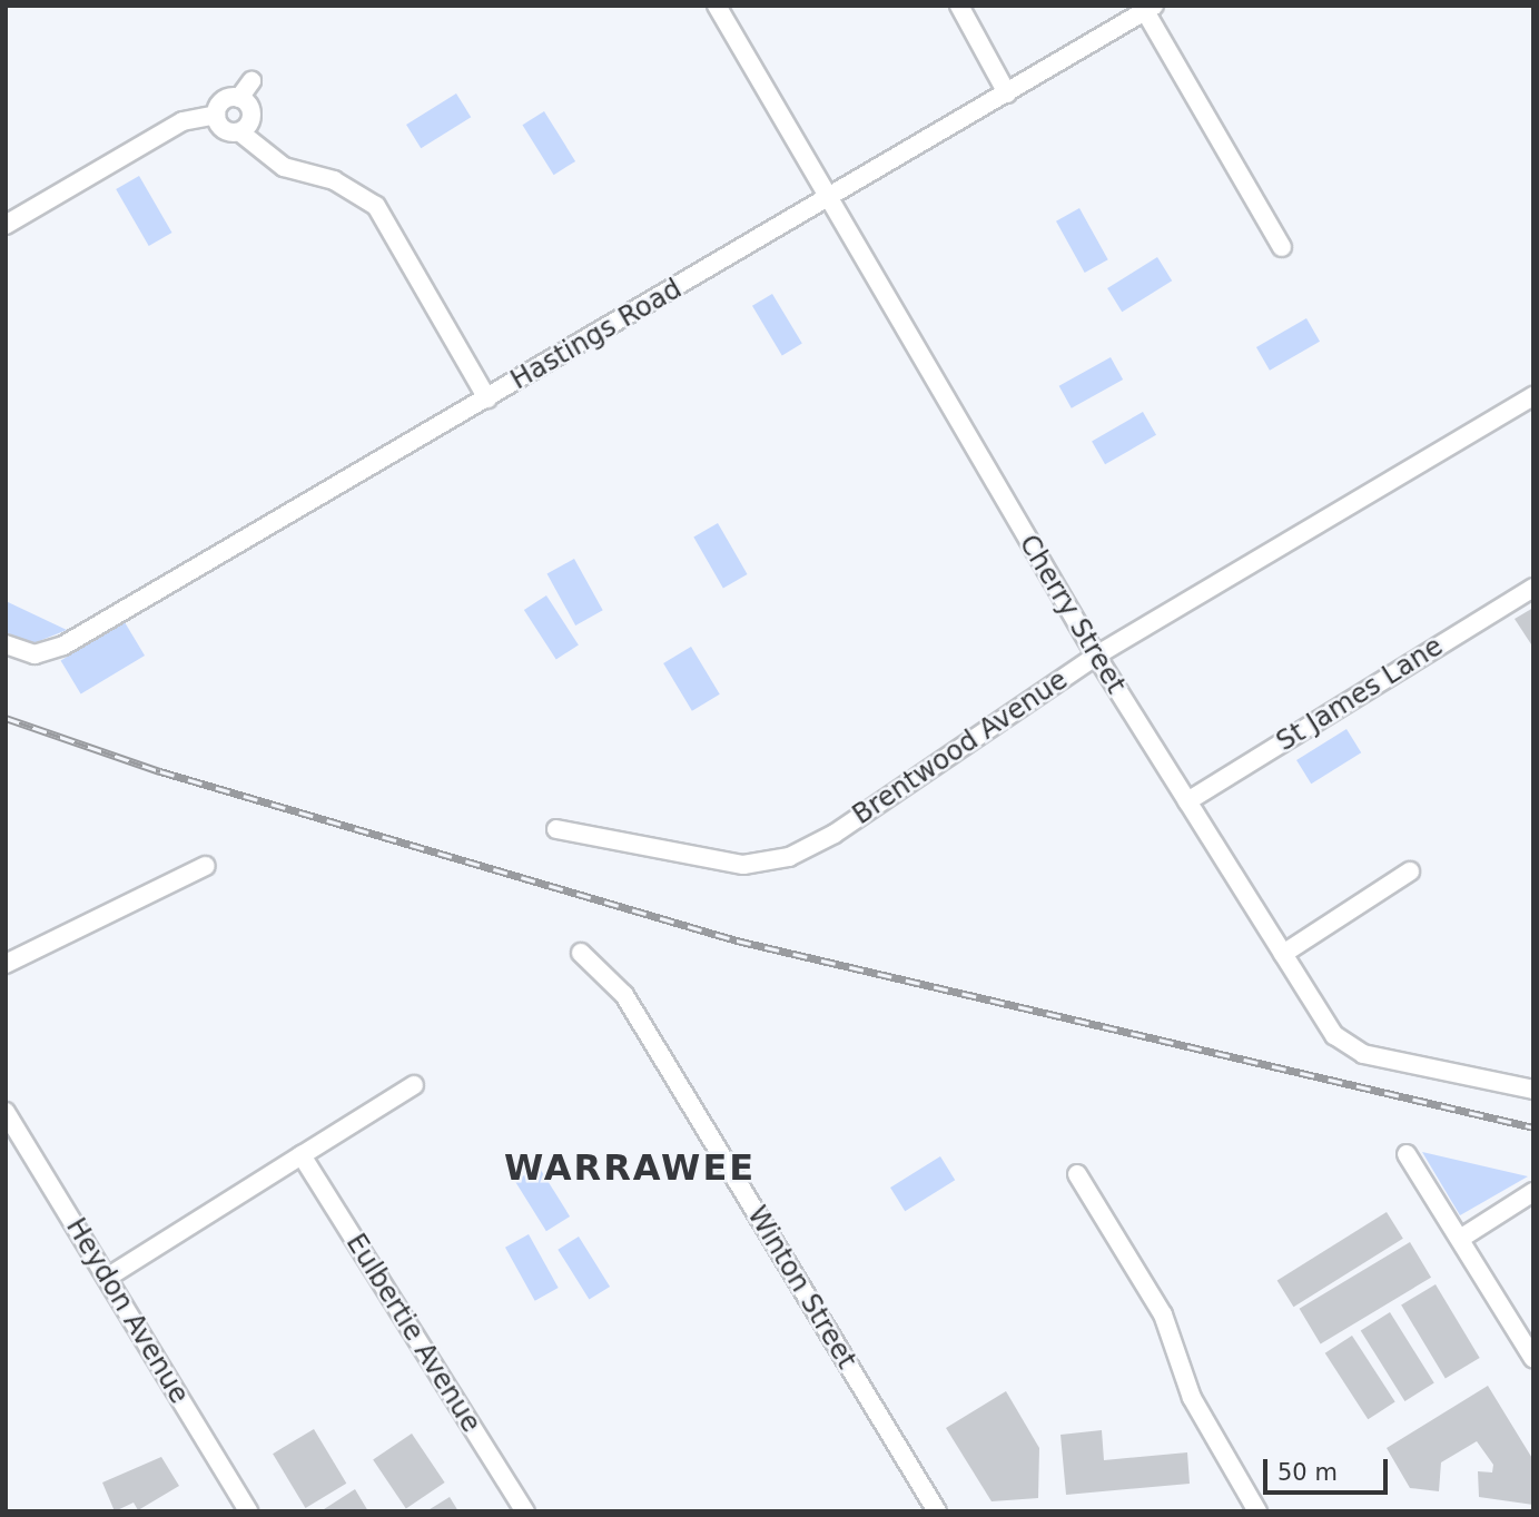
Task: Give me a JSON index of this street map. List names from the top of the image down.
{
  "streets": {
    "street": [
      "Hastings Road",
      "Cherry Street",
      "St James Lane",
      "Brentwood Avenue",
      "Winton Street",
      "Heydon Avenue",
      "Eulbertie Avenue"
    ]
  },
  "crossings": [
    ["Hastings Road", "Cherry Street"],
    ["Cherry Street", "St James Lane"],
    ["Cherry Street", "Brentwood Avenue"]
  ],
  "districts": ["WARRAWEE"],
  "scale_bar": "50 m"
}
